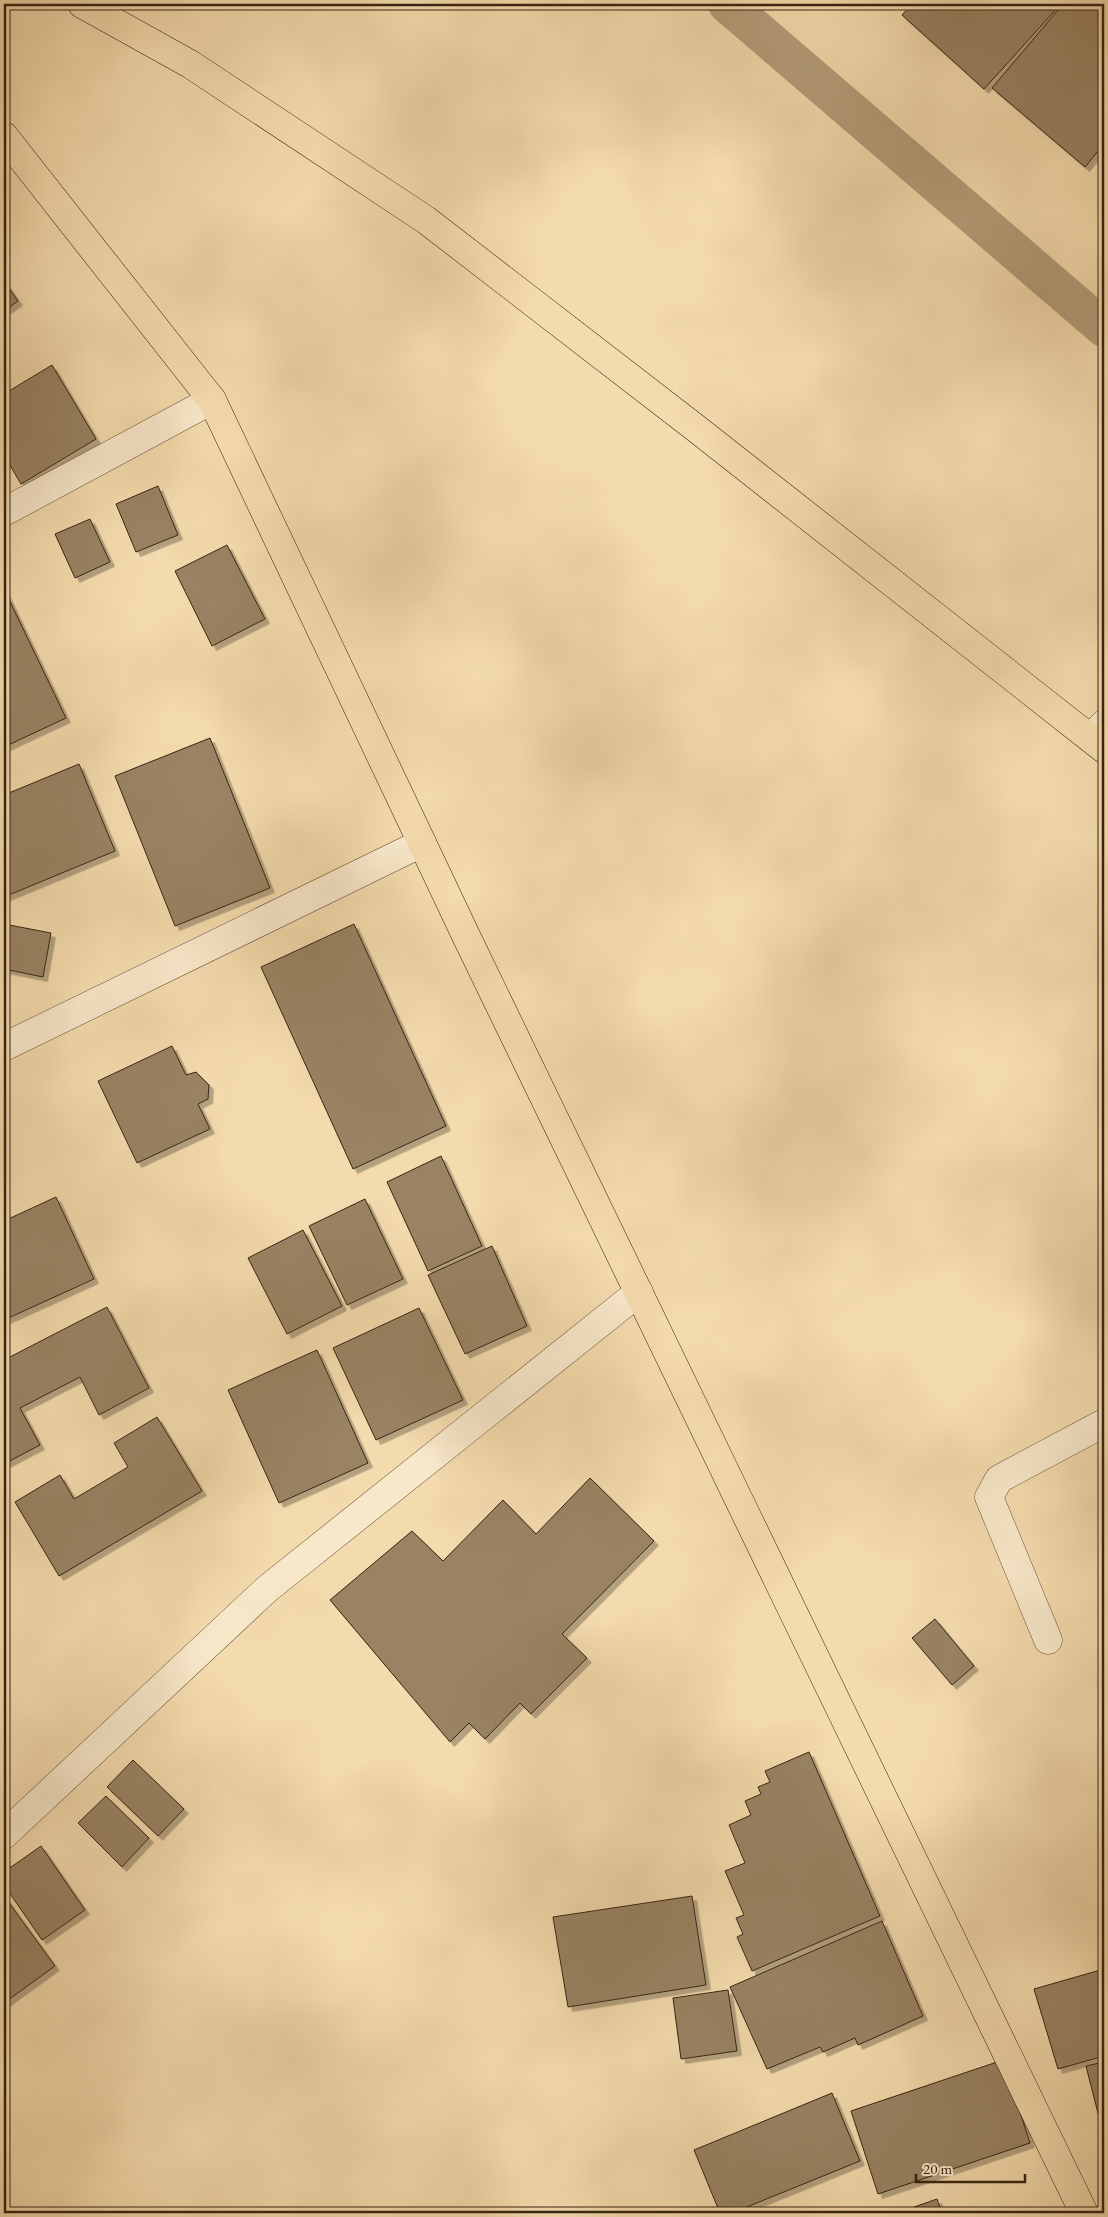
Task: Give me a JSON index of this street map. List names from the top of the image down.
{
  "scale_bar": "20 m"
}
